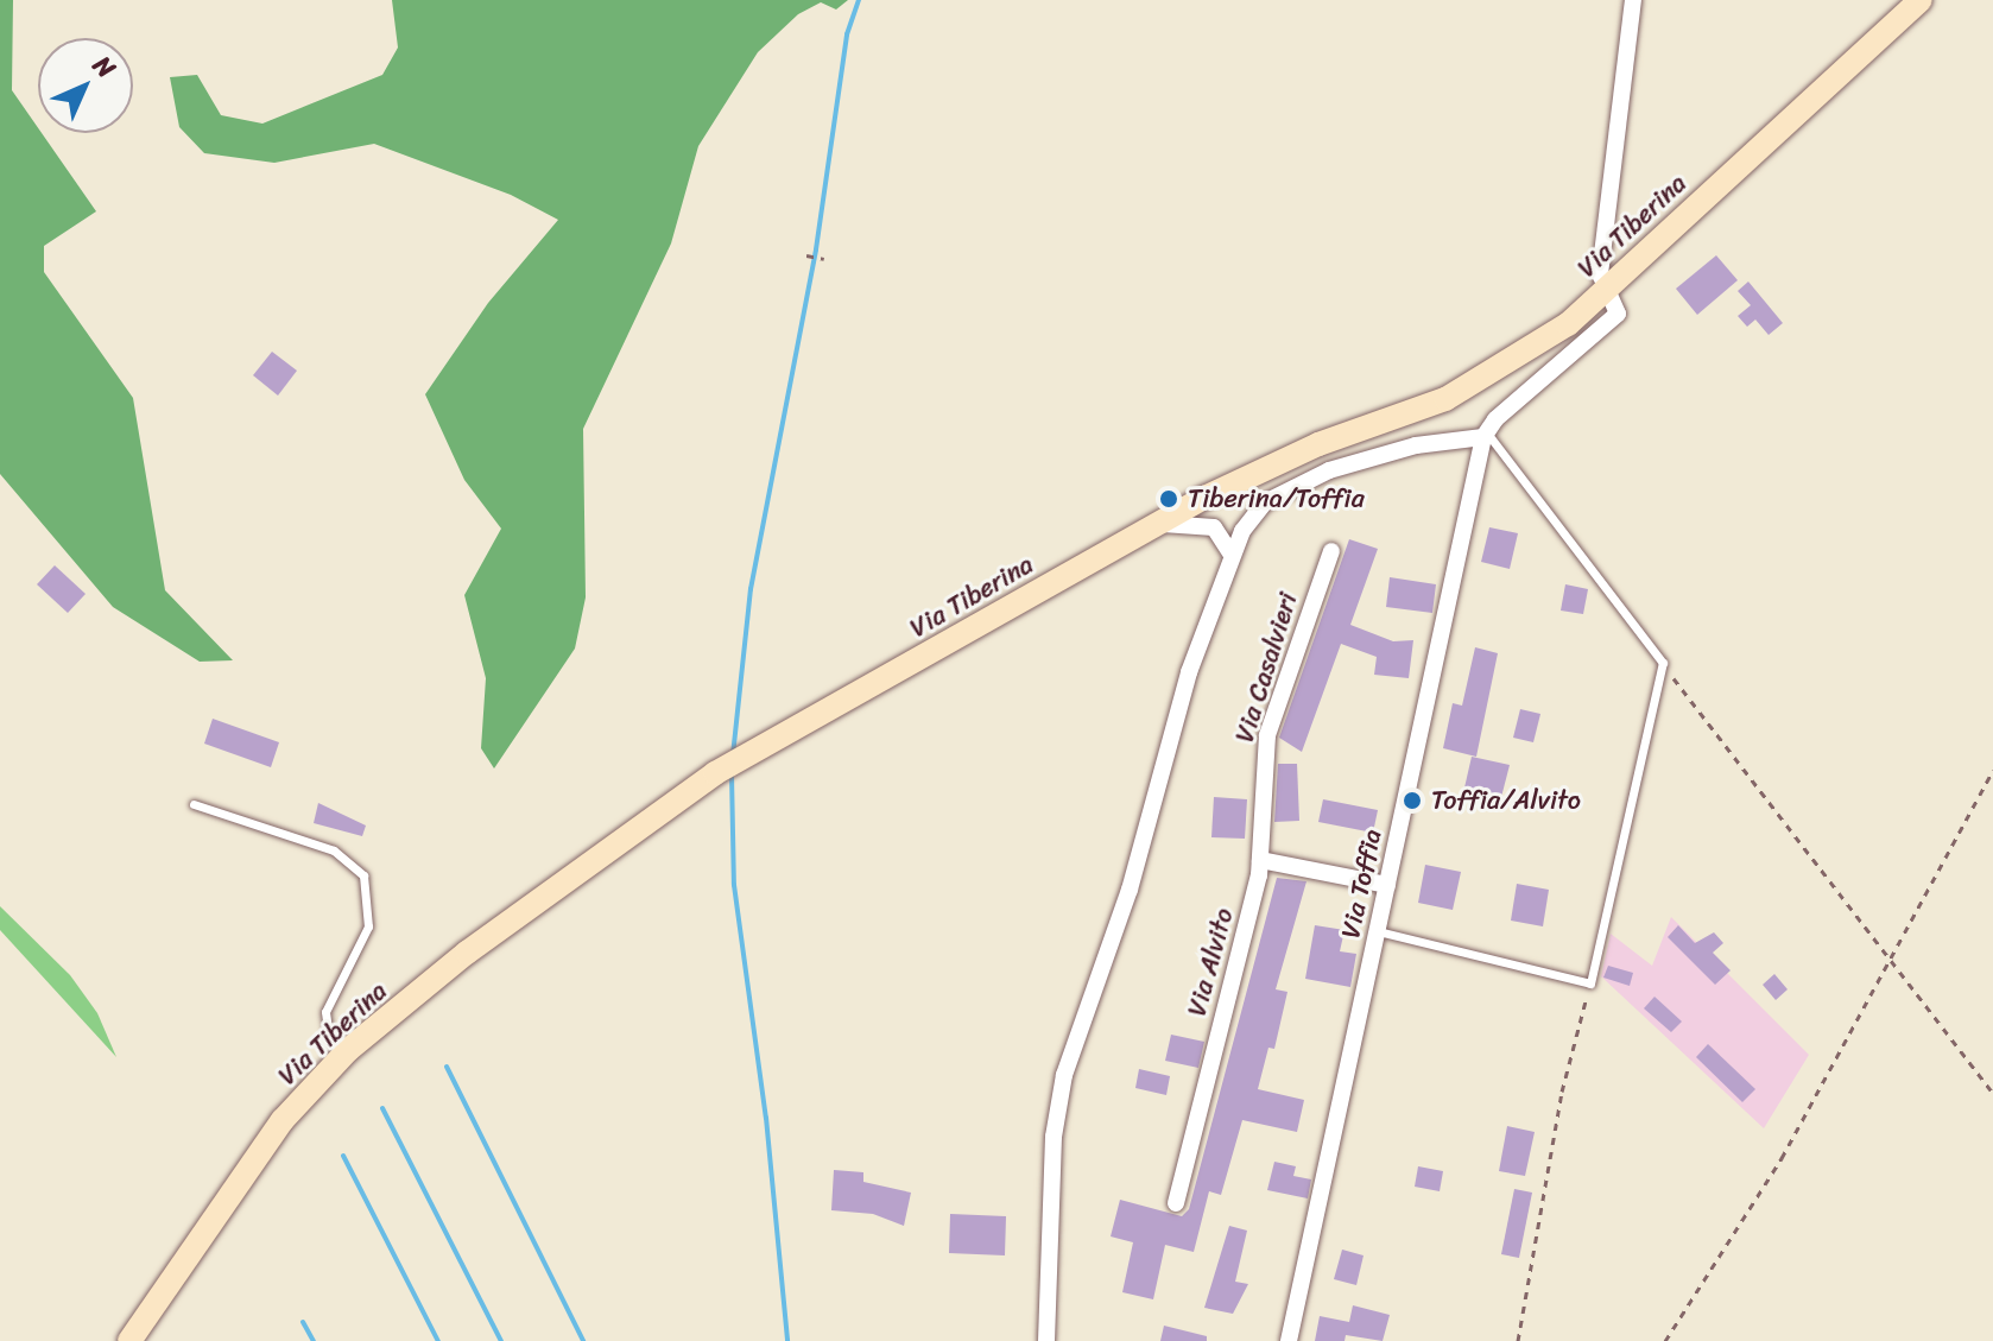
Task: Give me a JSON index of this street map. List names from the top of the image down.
{
  "streets": {
    "main road": ["Via Tiberina"],
    "street": ["Via Casalvieri", "Via Toffia", "Via Alvito"]
  },
  "crossings": [
    ["Via Casalvieri", "Via Alvito"]
  ],
  "places": ["Tiberina/Toffia", "Toffia/Alvito"],
  "north": "top right"
}
